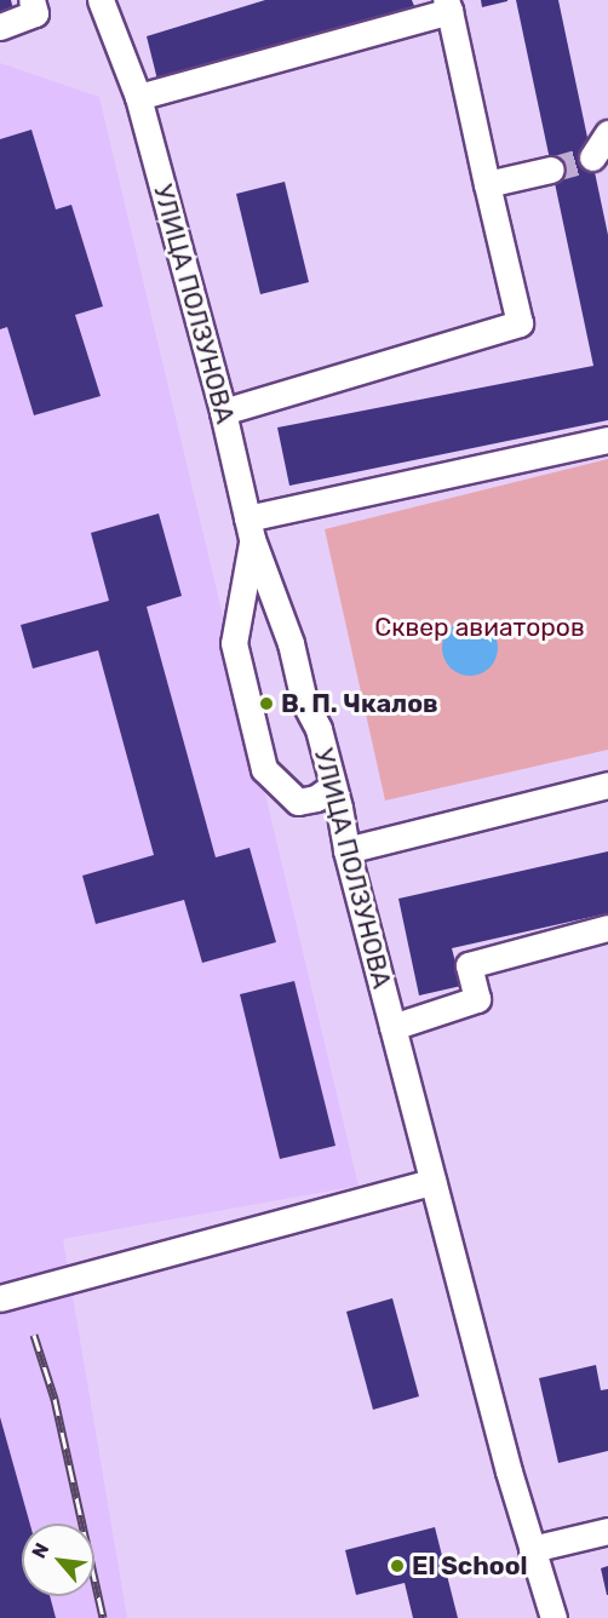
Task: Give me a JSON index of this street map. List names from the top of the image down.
{
  "streets": {
    "street": ["УЛИЦА ПОЛЗУНОВА"]
  },
  "parks": ["Сквер авиаторов"],
  "places": ["В. П. Чкалов", "El School"],
  "north": "top left"
}
